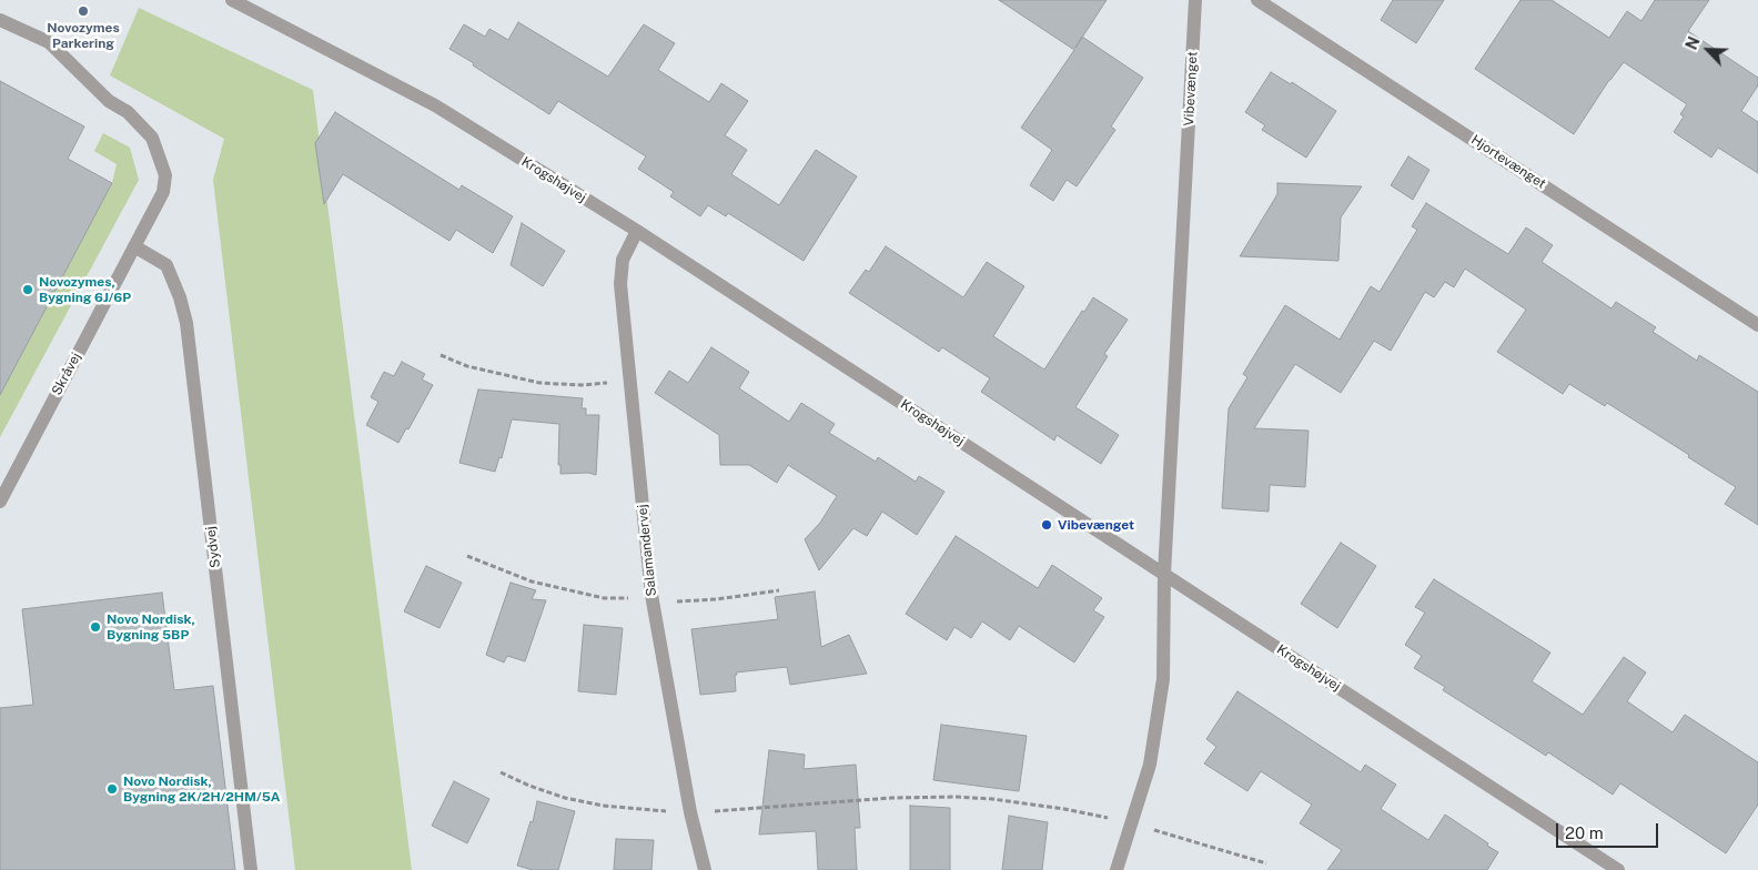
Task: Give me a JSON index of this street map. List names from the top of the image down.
{
  "streets": {
    "street": [
      "Vibevænget",
      "Hjortevænget",
      "Krogshøjvej",
      "Skråvej",
      "Sydvej",
      "Salamandervej"
    ]
  },
  "crossings": [
    ["Vibevænget", "Krogshøjvej"],
    ["Krogshøjvej", "Salamandervej"],
    ["Skråvej", "Sydvej"]
  ],
  "places": [
    "Novozymes Parkering",
    "Novozymes, Bygning 6J/6P",
    "Vibevænget",
    "Novo Nordisk, Bygning 5BP",
    "Novo Nordisk, Bygning 2K/2H/2HM/5A"
  ],
  "scale_bar": "20 m",
  "north": "top left"
}
